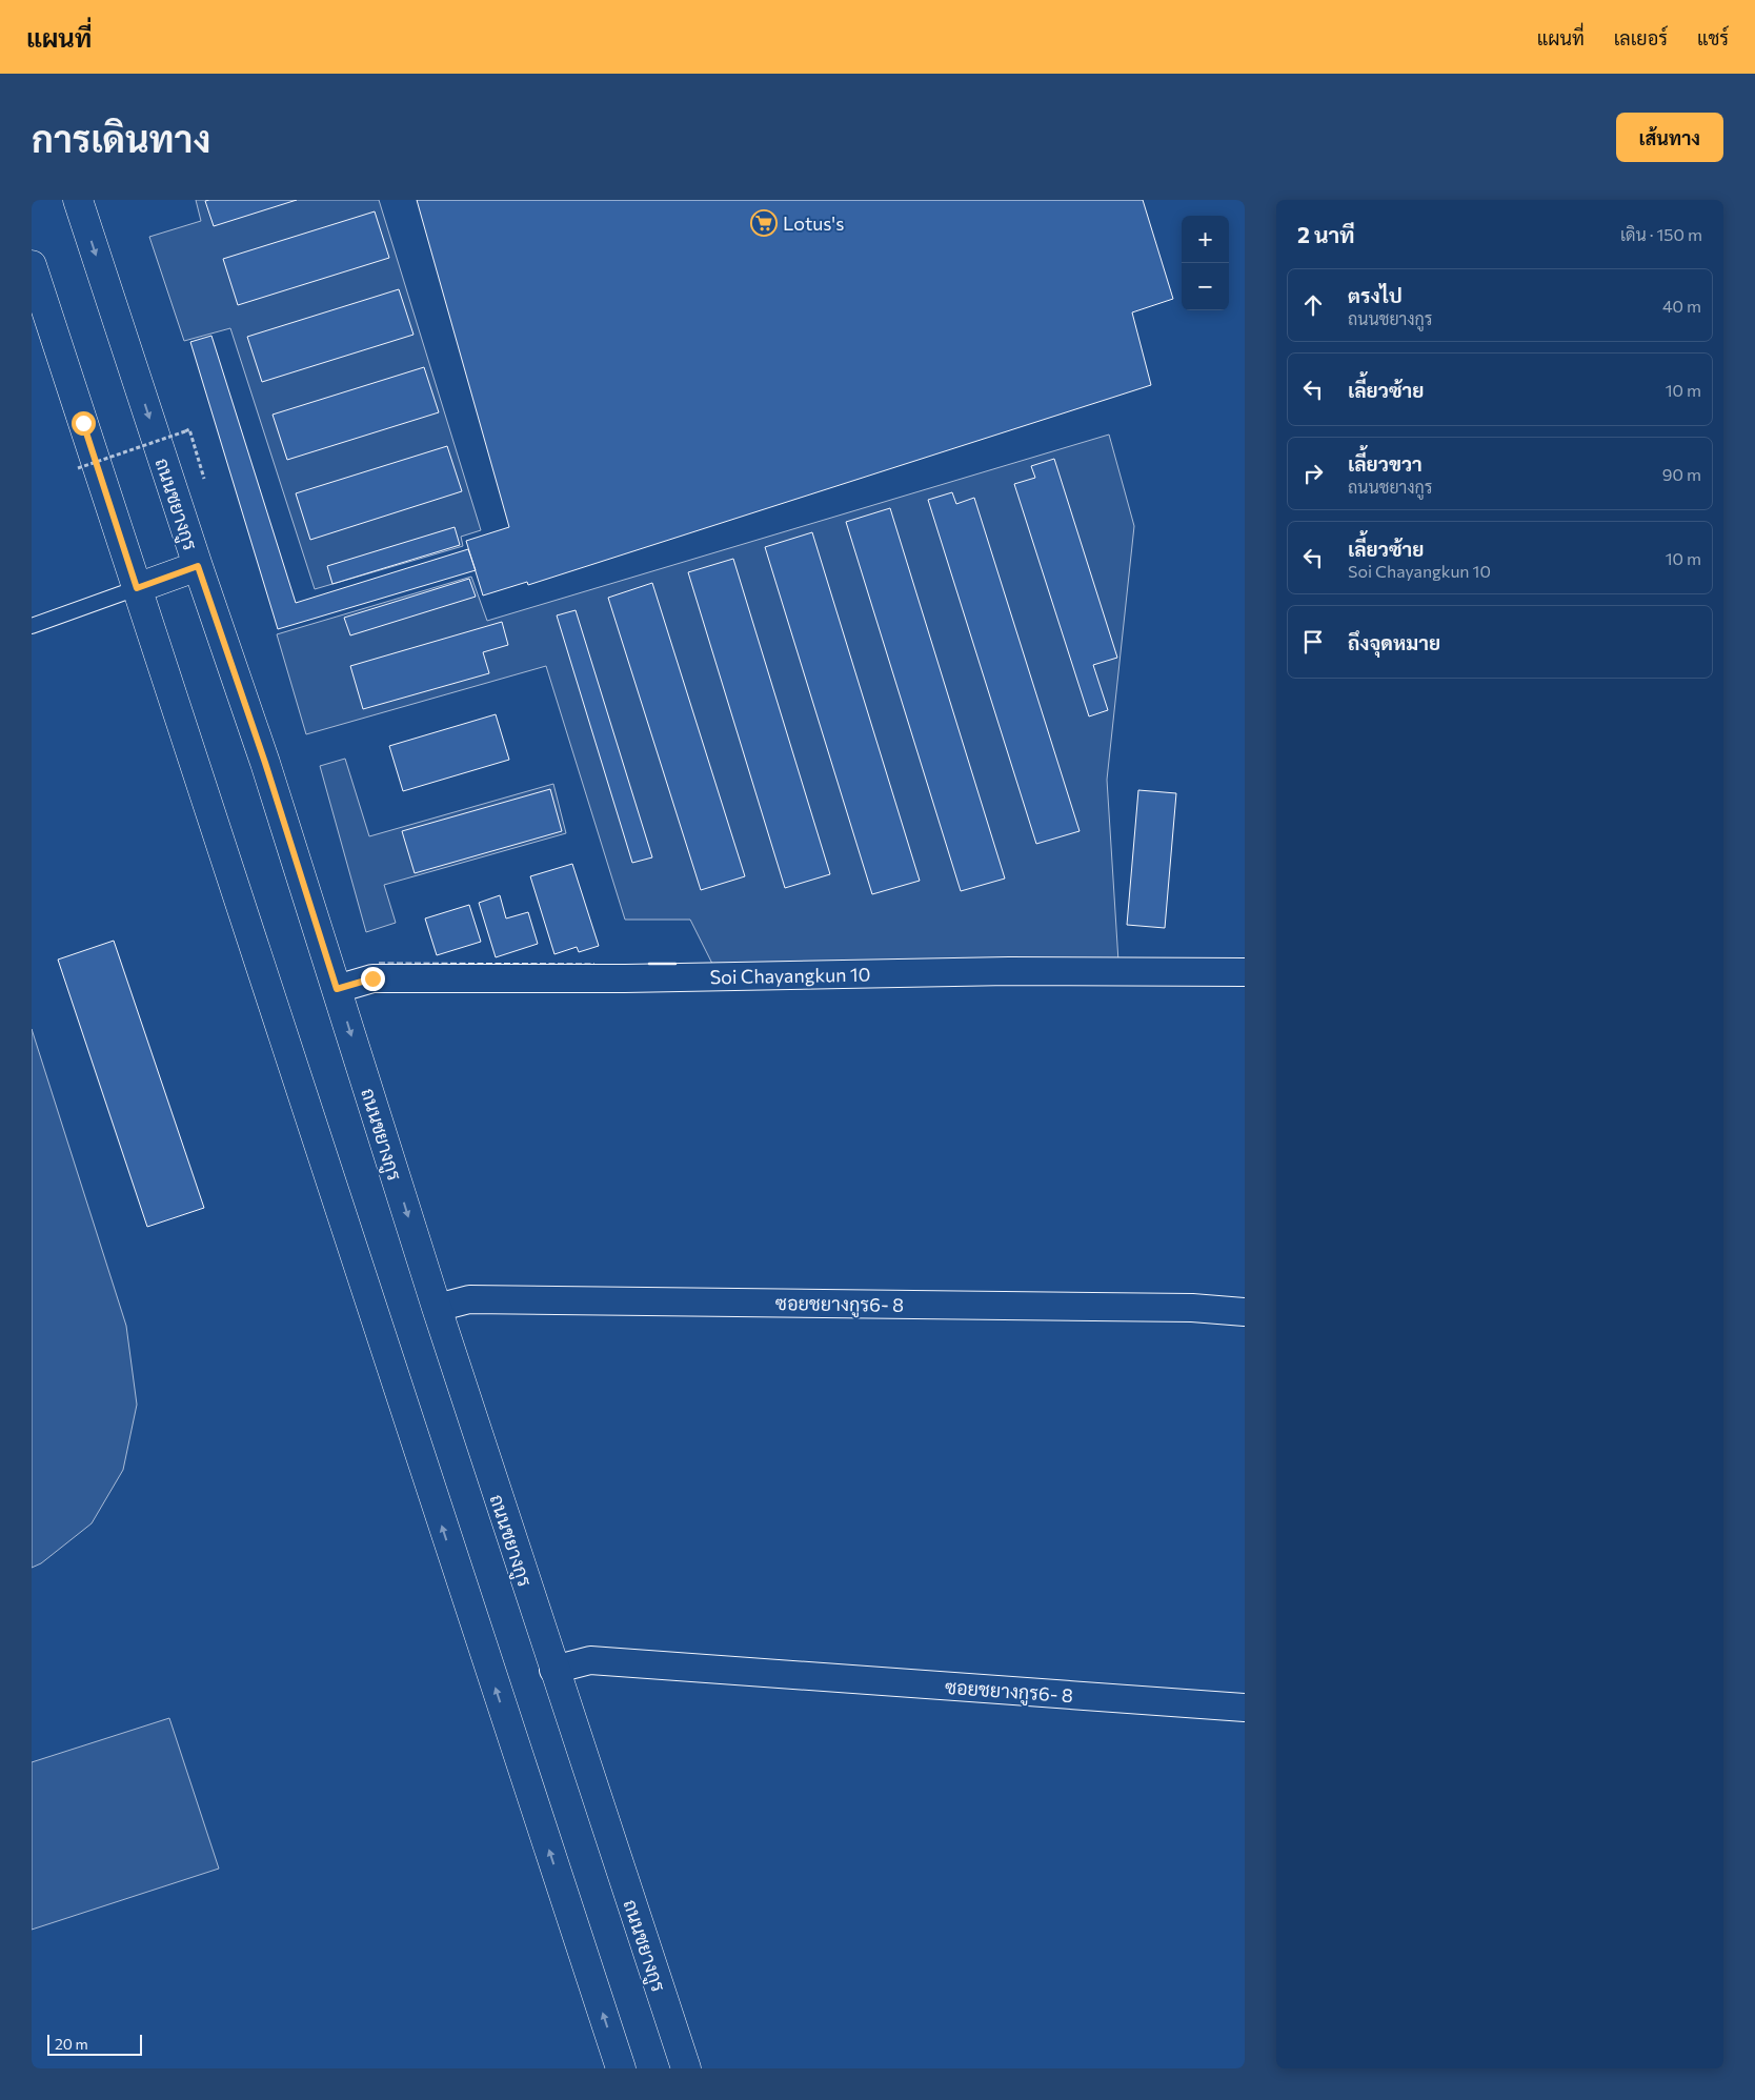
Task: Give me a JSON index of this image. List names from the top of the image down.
{
  "streets": {
    "main road": ["ถนนชยางกูร"],
    "street": ["Soi Chayangkun 10", "ซอยชยางกูร6- 8"]
  },
  "crossings": [
    ["ถนนชยางกูร", "Soi Chayangkun 10"],
    ["ถนนชยางกูร", "ซอยชยางกูร6- 8"]
  ],
  "places": {
    "supermarket": ["Lotus's"]
  },
  "scale_bar": "20 m",
  "page": {
    "header": "แผนที่",
    "nav": ["แผนที่", "เลเยอร์", "แชร์"],
    "buttons": "เส้นทาง",
    "title": "การเดินทาง",
    "heading": ["2 นาที", "เดิน · 150 m"],
    "map_buttons": ["+", "−"],
    "list": [
      ["ตรงไป", "ถนนชยางกูร", "40 m"],
      ["เลี้ยวซ้าย", "10 m"],
      ["เลี้ยวขวา", "ถนนชยางกูร", "90 m"],
      ["เลี้ยวซ้าย", "Soi Chayangkun 10", "10 m"],
      "ถึงจุดหมาย"
    ],
    "scale": "20 m"
  }
}
